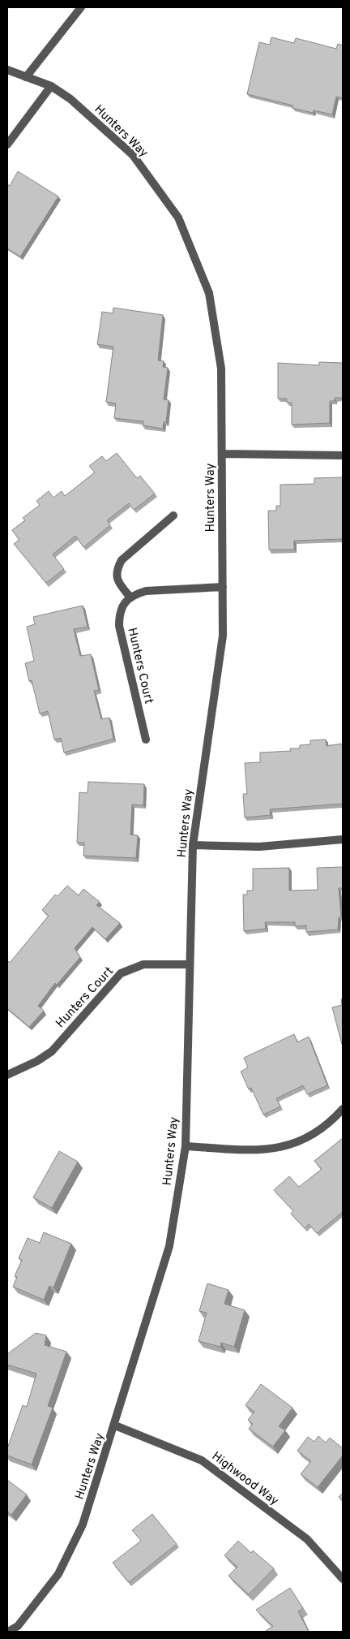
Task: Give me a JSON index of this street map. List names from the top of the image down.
{
  "streets": {
    "street": ["Hunters Way", "Hunters Court", "Highwood Way"]
  },
  "crossings": [
    ["Hunters Way", "Hunters Court"],
    ["Hunters Way", "Highwood Way"]
  ]
}
